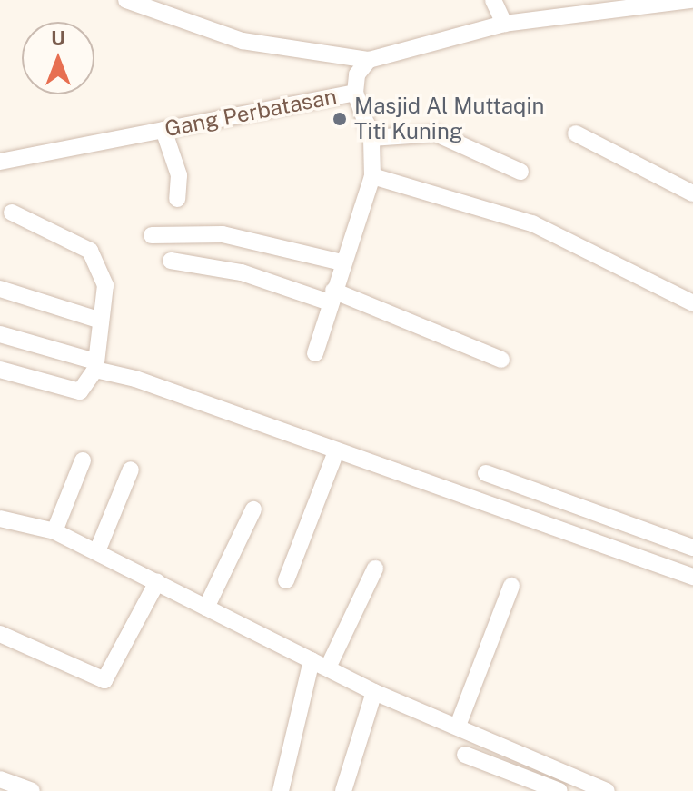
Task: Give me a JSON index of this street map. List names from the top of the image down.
{
  "streets": {
    "street": ["Gang Perbatasan"]
  },
  "places": ["Masjid Al Muttaqin Titi Kuning"],
  "north": "top"
}
